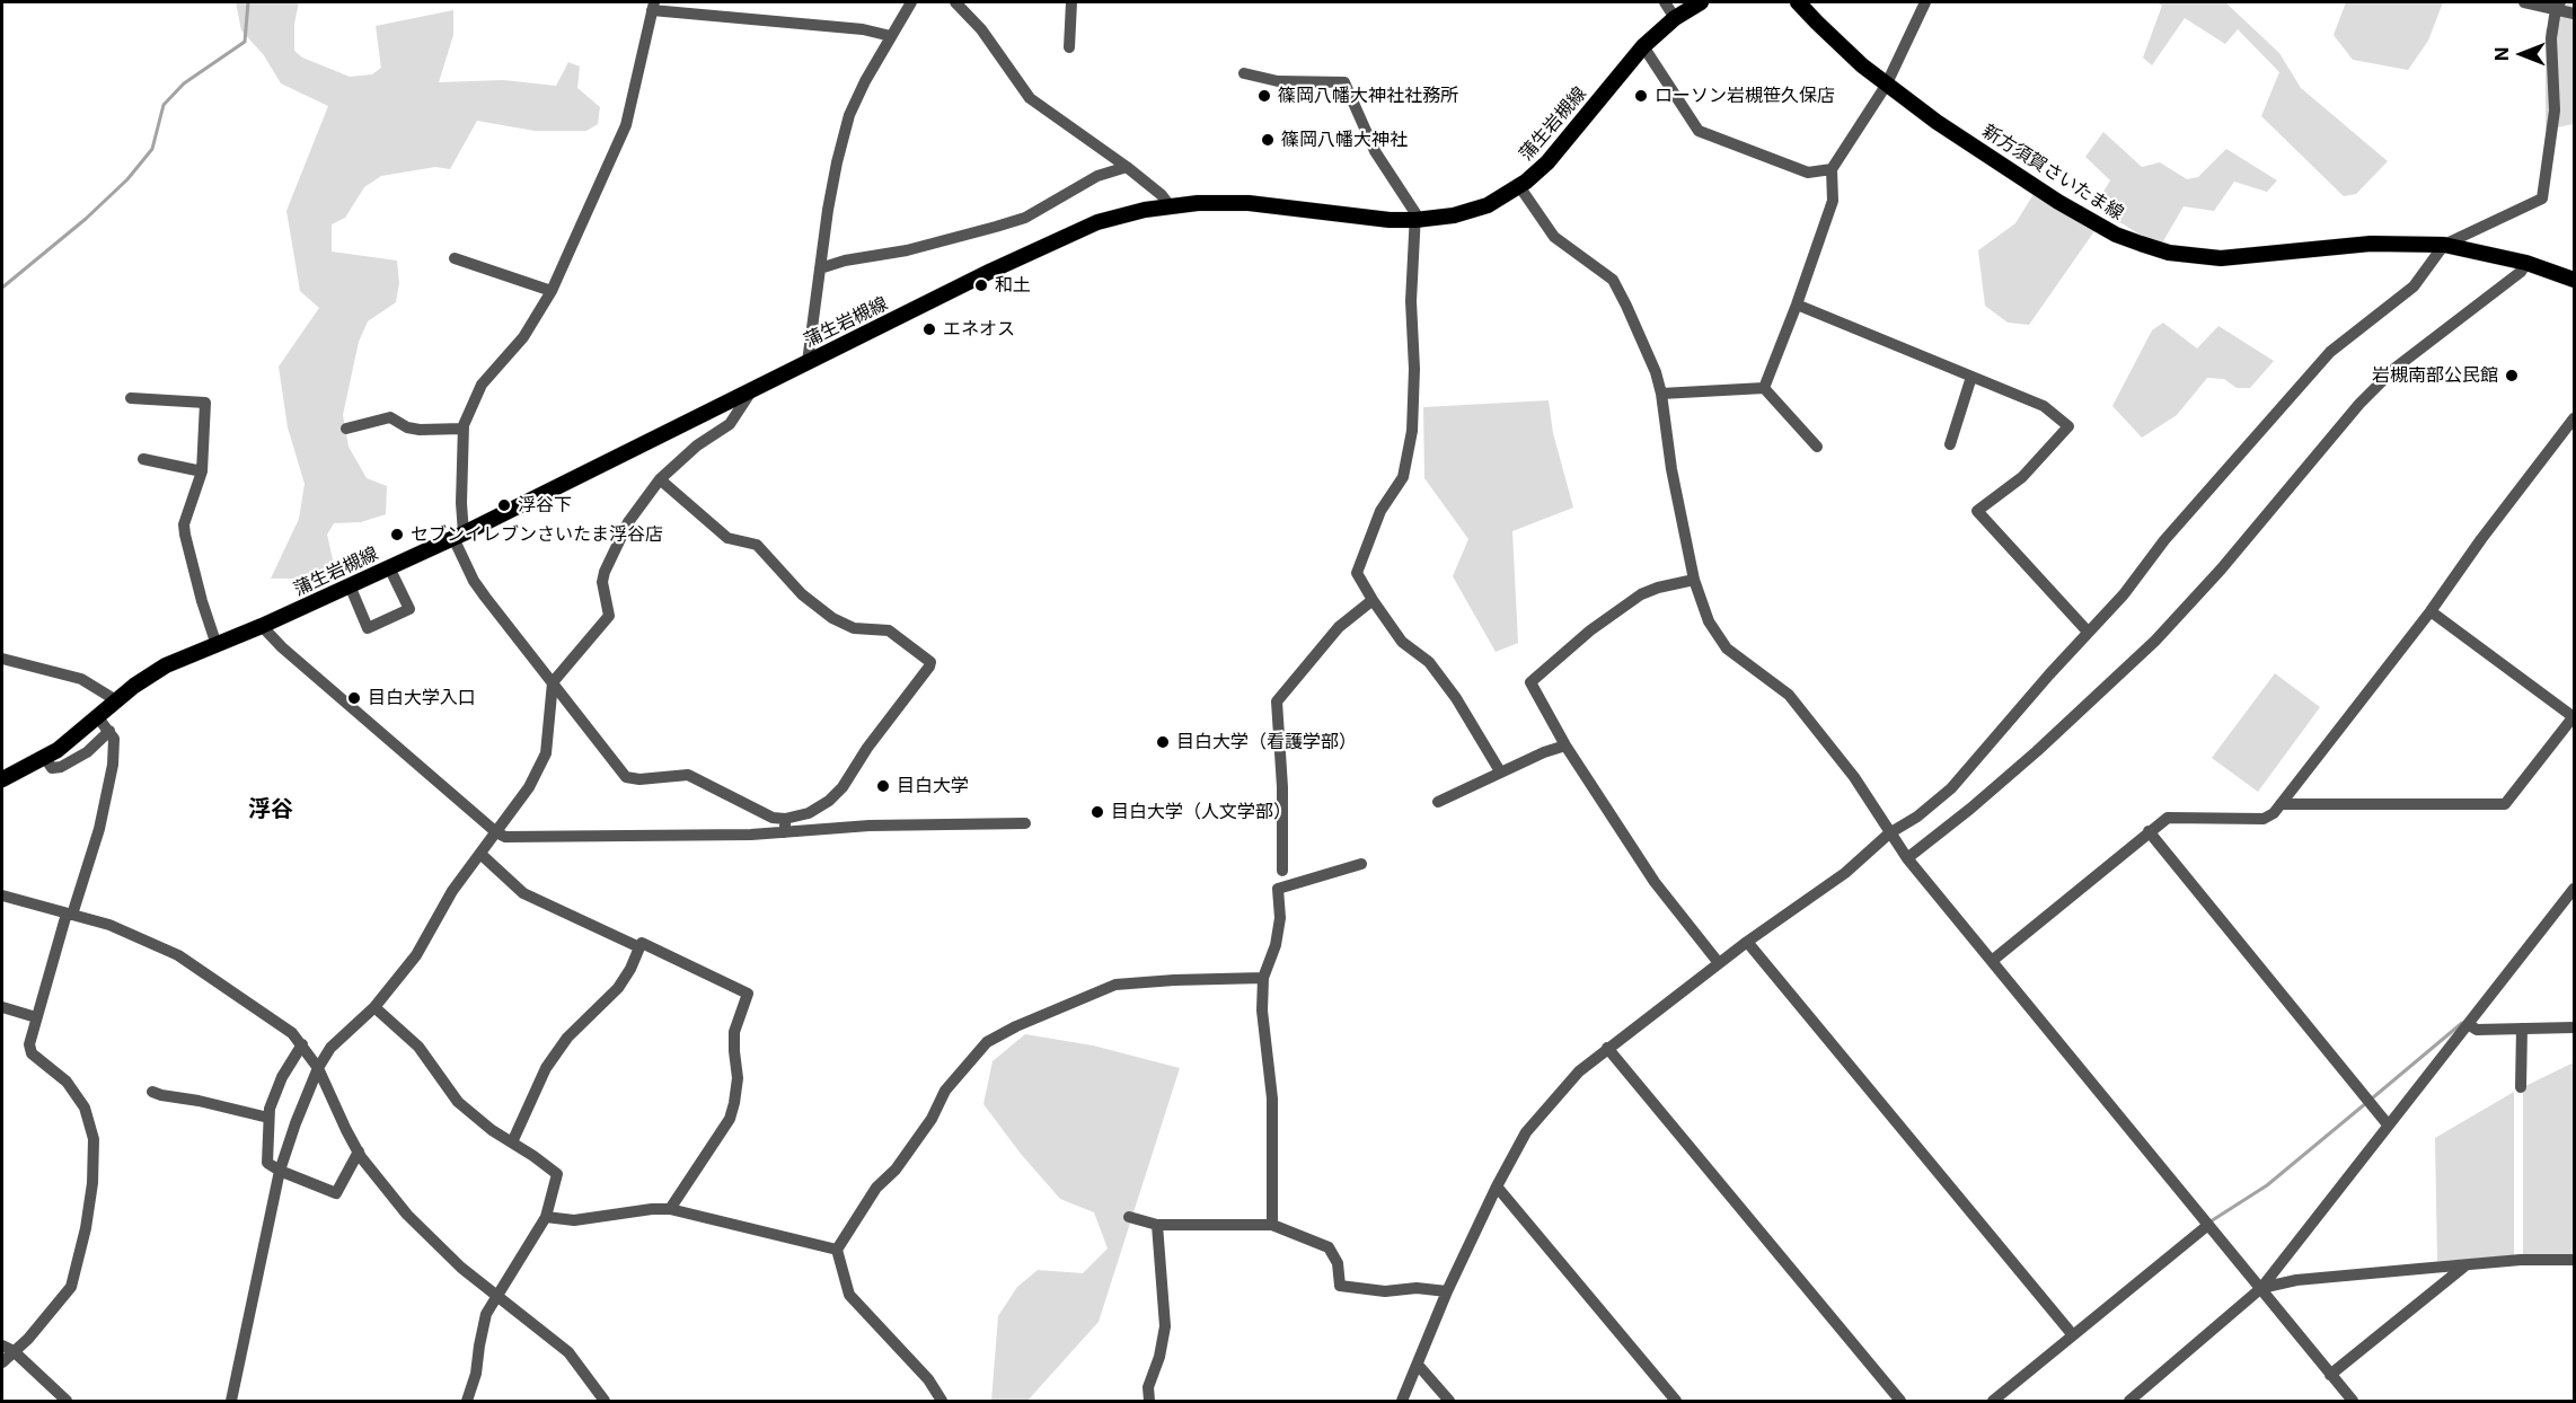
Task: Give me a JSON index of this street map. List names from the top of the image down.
{
  "streets": {
    "main road": ["蒲生岩槻線", "新方須賀さいたま線"]
  },
  "districts": ["浮谷"],
  "places": [
    "篠岡八幡大神社社務所",
    "ローソン岩槻笹久保店",
    "篠岡八幡大神社",
    "和土",
    "エネオス",
    "岩槻南部公民館",
    "浮谷下",
    "セブンイレブンさいたま浮谷店",
    "目白大学入口",
    "目白大学（看護学部）",
    "目白大学",
    "目白大学（人文学部）"
  ],
  "north": "left"
}
